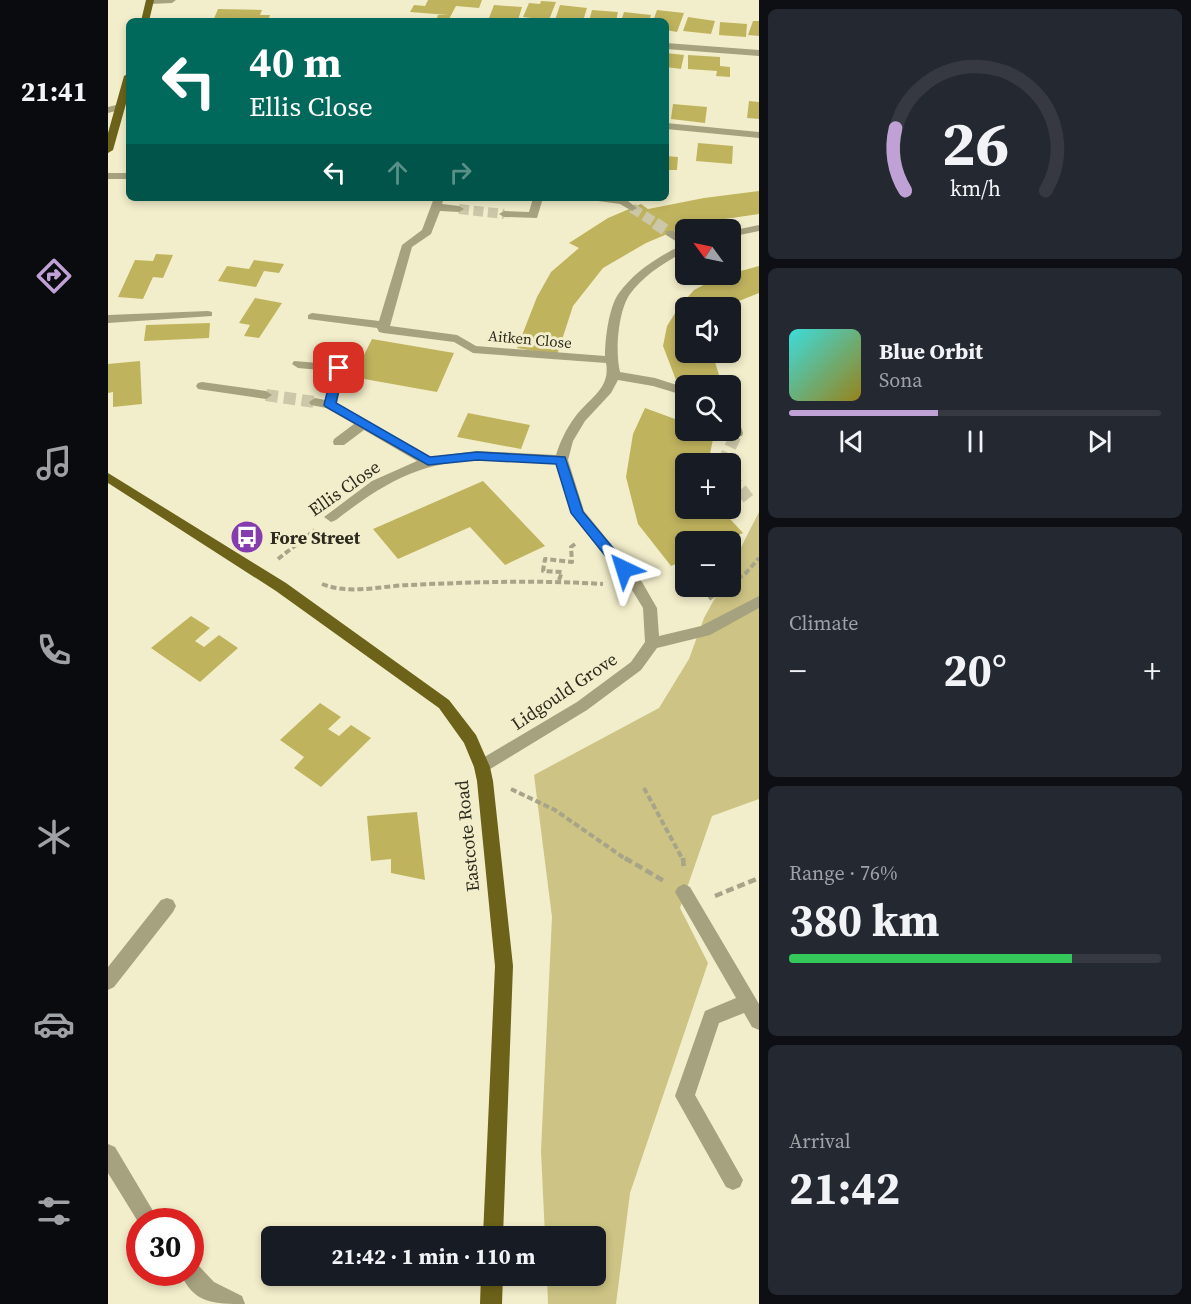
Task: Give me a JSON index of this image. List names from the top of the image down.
{
  "streets": {
    "main road": ["Eastcote Road"],
    "street": ["Aitken Close", "Ellis Close", "Lidgould Grove"]
  },
  "crossings": [
    ["Lidgould Grove", "Eastcote Road"]
  ],
  "places": {
    "bus stop": ["Fore Street"]
  },
  "north": "top left",
  "page": {
    "tabs": "21:41",
    "turn": ["40 m", "Ellis Close"],
    "map_buttons": ["+", "−"],
    "song": ["Blue Orbit", "Sona"],
    "tile": [
      "Climate",
      ["Range · 76%", "380 km"],
      ["Arrival", "21:42"]
    ],
    "heat": ["−", "20°", "+"],
    "limit": "30",
    "trip": "21:42 · 1 min · 110 m",
    "gauge": ["26", "km/h"]
  }
}
